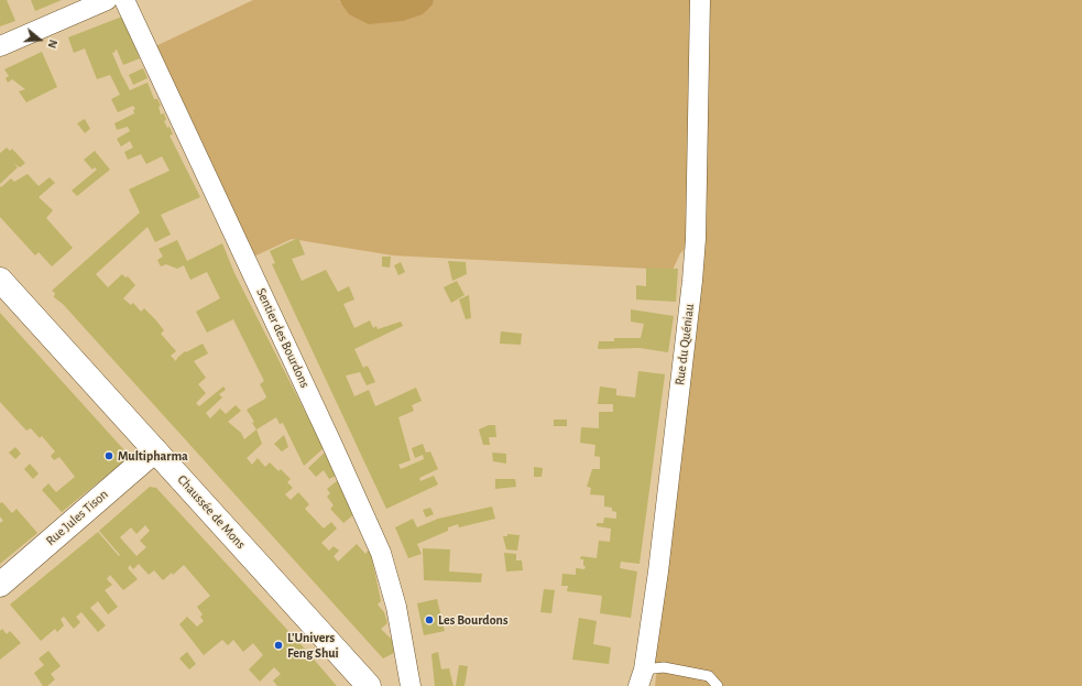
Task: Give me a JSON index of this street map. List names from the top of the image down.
{
  "streets": {
    "main road": ["Chaussée de Mons", "Rue Jules Tison"],
    "street": ["Sentier des Bourdons", "Rue du Quéniau"]
  },
  "crossings": [
    ["Chaussée de Mons", "Rue Jules Tison"]
  ],
  "places": ["Multipharma", "Les Bourdons", "L'Univers Feng Shui"],
  "north": "right"
}
